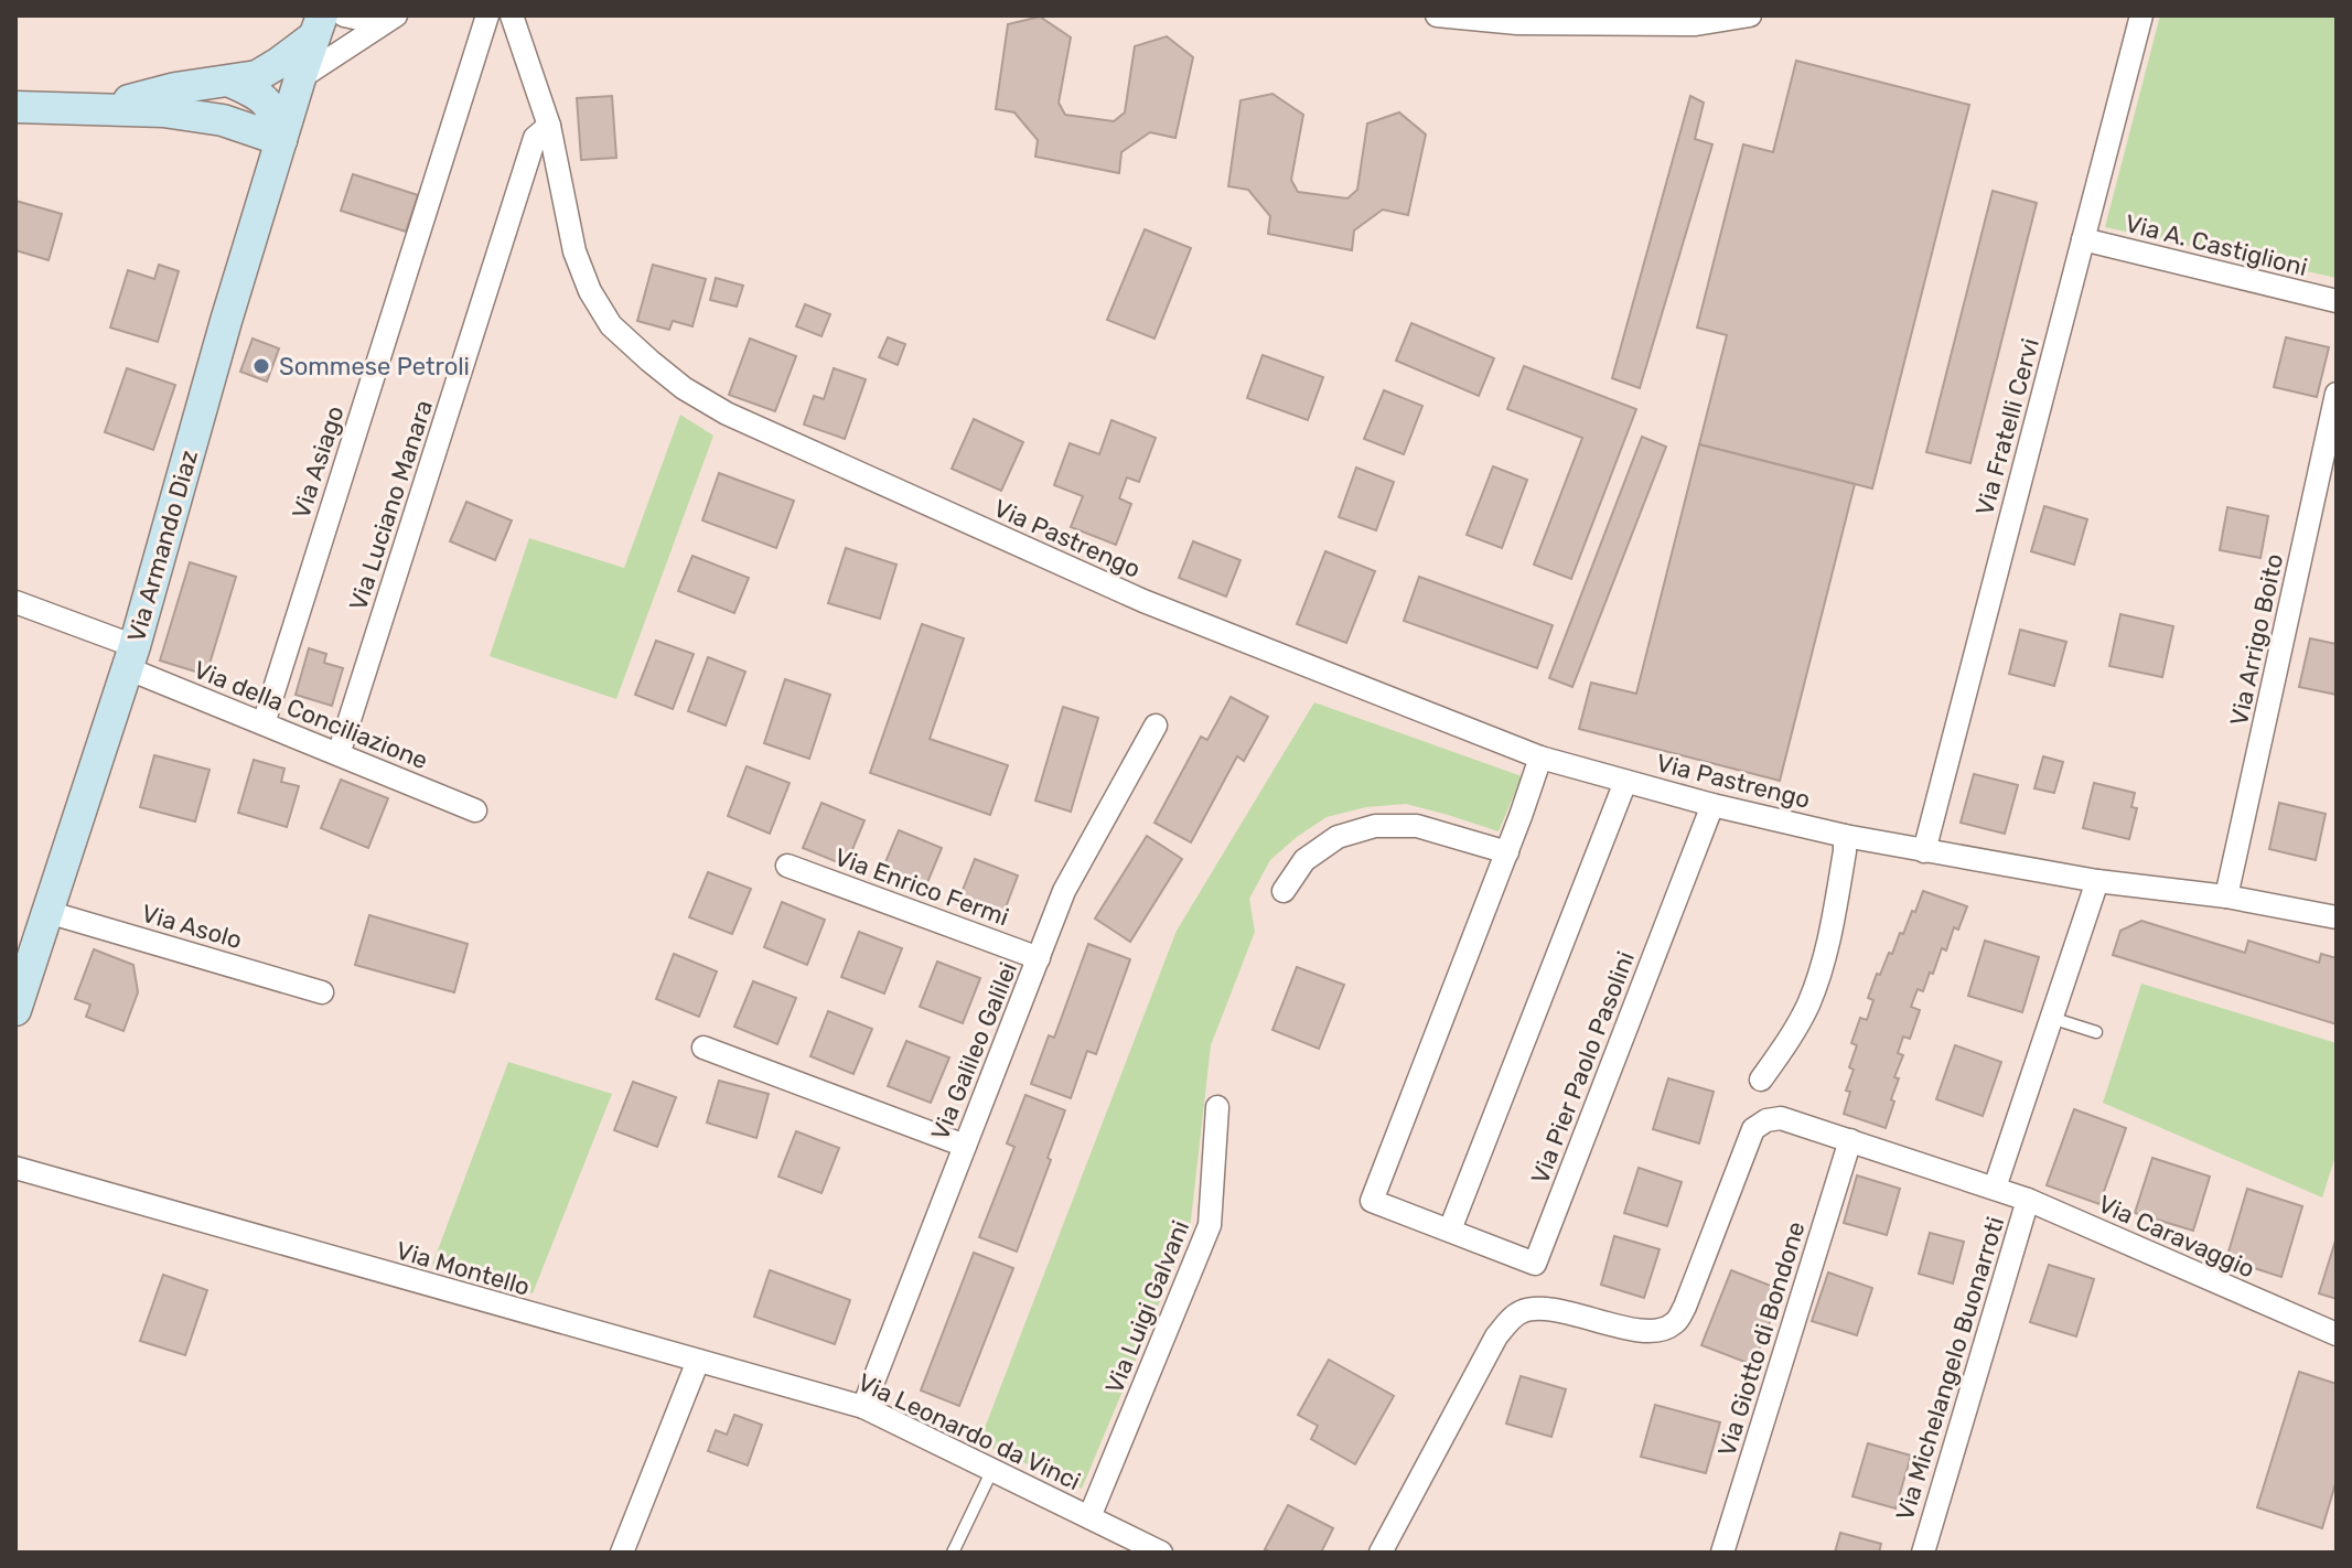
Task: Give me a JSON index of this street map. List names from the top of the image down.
{
  "streets": {
    "main road": ["Via Armando Diaz"],
    "street": [
      "Via A. Castiglioni",
      "Via Fratelli Cervi",
      "Via Asiago",
      "Via Luciano Manara",
      "Via Pastrengo",
      "Via Arrigo Boito",
      "Via della Conciliazione",
      "Via Enrico Fermi",
      "Via Asolo",
      "Via Galileo Galilei",
      "Via Pier Paolo Pasolini",
      "Via Caravaggio",
      "Via Montello",
      "Via Luigi Galvani",
      "Via Giotto di Bondone",
      "Via Michelangelo Buonarroti",
      "Via Leonardo da Vinci"
    ]
  },
  "crossings": [
    ["Via A. Castiglioni", "Via Fratelli Cervi"],
    ["Via Fratelli Cervi", "Via Pastrengo"],
    ["Via Asiago", "Via della Conciliazione"],
    ["Via Luciano Manara", "Via Pastrengo"],
    ["Via Luciano Manara", "Via della Conciliazione"],
    ["Via Pastrengo", "Via Arrigo Boito"],
    ["Via Pastrengo", "Via Pier Paolo Pasolini"],
    ["Via Armando Diaz", "Via della Conciliazione"],
    ["Via Armando Diaz", "Via Asolo"],
    ["Via Enrico Fermi", "Via Galileo Galilei"],
    ["Via Galileo Galilei", "Via Leonardo da Vinci"],
    ["Via Caravaggio", "Via Giotto di Bondone"],
    ["Via Caravaggio", "Via Michelangelo Buonarroti"],
    ["Via Montello", "Via Leonardo da Vinci"],
    ["Via Luigi Galvani", "Via Leonardo da Vinci"]
  ],
  "places": ["Sommese Petroli"]
}
